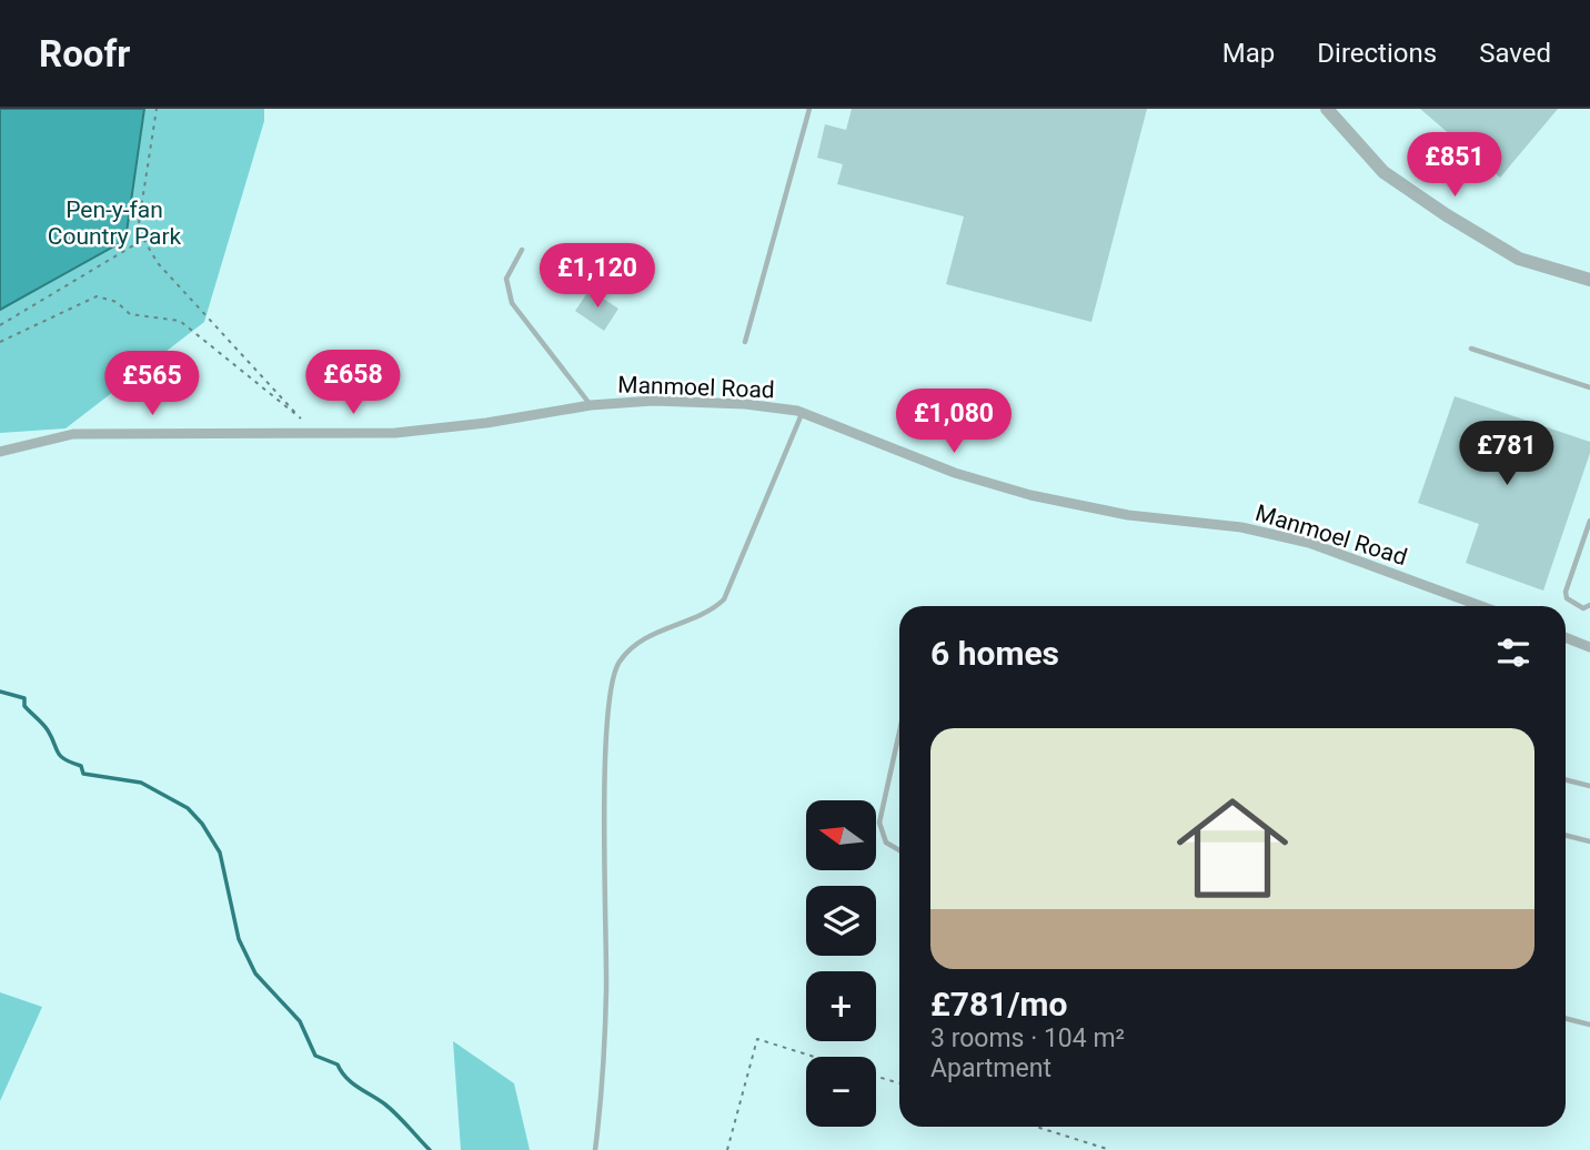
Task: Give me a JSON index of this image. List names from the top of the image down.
{
  "streets": {
    "street": ["Manmoel Road"]
  },
  "parks": ["Pen-y-fan Country Park"],
  "north": "left",
  "page": {
    "header": "Roofr",
    "nav": ["Map", "Directions", "Saved"],
    "price": [
      "£851",
      "£1,120",
      "£658",
      "£565",
      "£1,080",
      "£781"
    ],
    "heading": "6 homes",
    "list": [
      {
        "name": "£781/mo",
        "note": "3 rooms · 104 m² · Apartment"
      }
    ],
    "map_buttons": ["+", "−"]
  }
}
